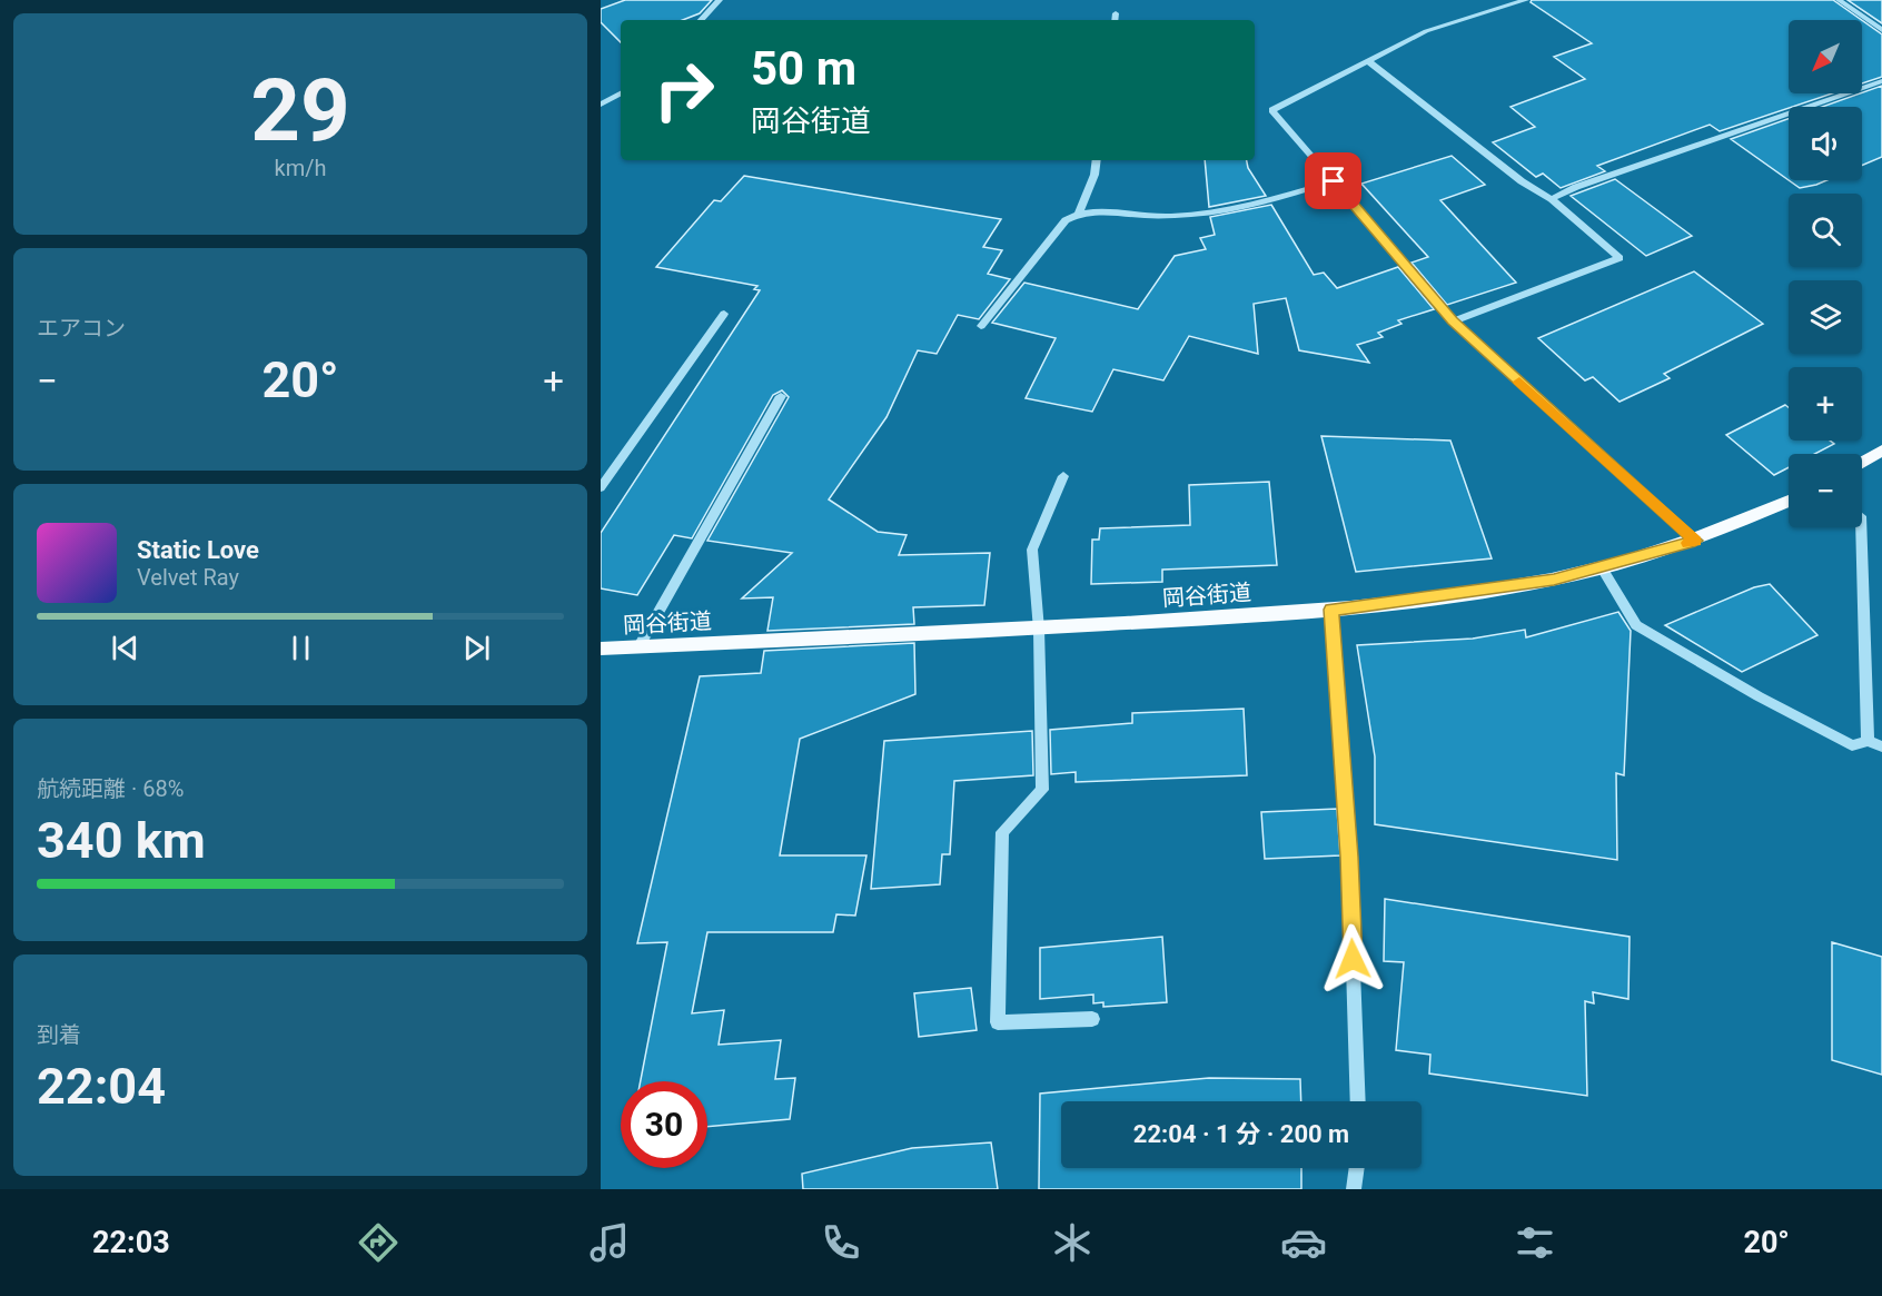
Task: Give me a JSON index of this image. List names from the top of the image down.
{
  "streets": {
    "main road": ["岡谷街道"]
  },
  "north": "bottom left",
  "page": {
    "tile": [
      ["29", "km/h"],
      "エアコン",
      ["航続距離 · 68%", "340 km"],
      ["到着", "22:04"]
    ],
    "map_buttons": ["+", "−"],
    "turn": ["50 m", "岡谷街道"],
    "heat": ["−", "20°", "+"],
    "song": ["Static Love", "Velvet Ray"],
    "limit": "30",
    "trip": "22:04 · 1 分 · 200 m",
    "tabs": ["22:03", "20°"]
  }
}
